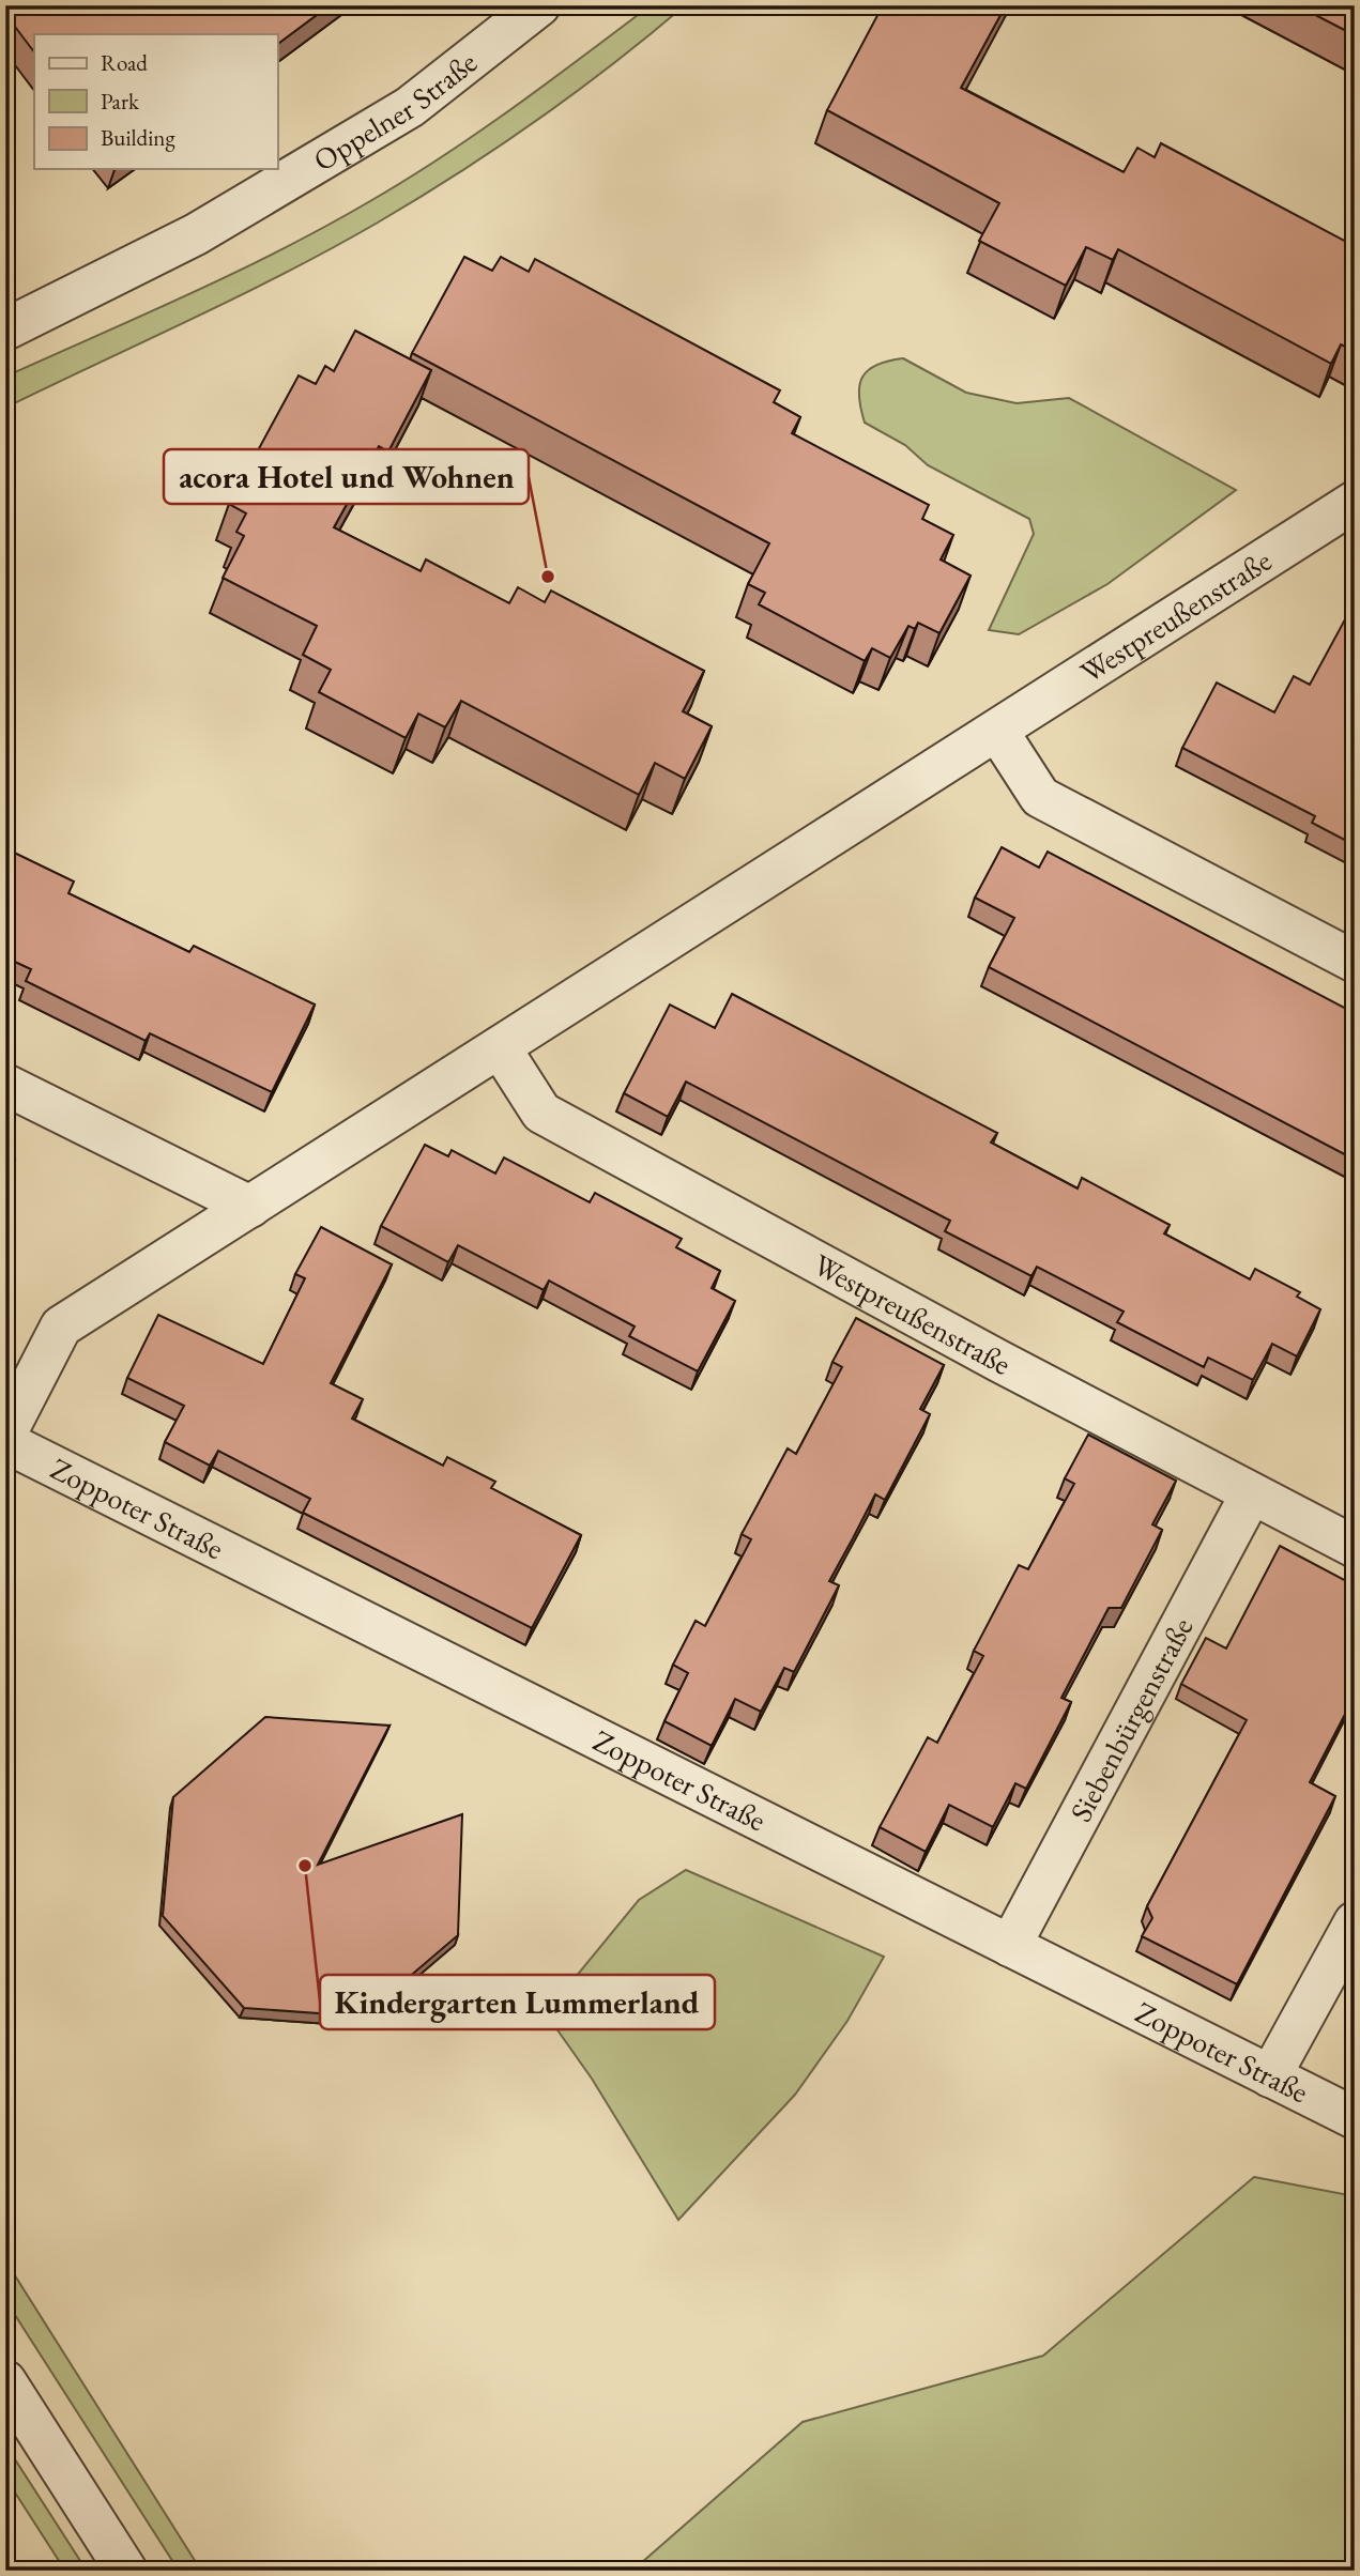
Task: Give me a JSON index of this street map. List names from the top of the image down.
{
  "streets": {
    "street": [
      "Oppelner Straße",
      "Westpreußenstraße",
      "Zoppoter Straße",
      "Siebenbürgenstraße"
    ]
  },
  "crossings": [
    ["Westpreußenstraße", "Siebenbürgenstraße"],
    ["Zoppoter Straße", "Siebenbürgenstraße"]
  ],
  "places": ["acora Hotel und Wohnen", "Kindergarten Lummerland"],
  "legend": ["Road", "Park", "Building"]
}
